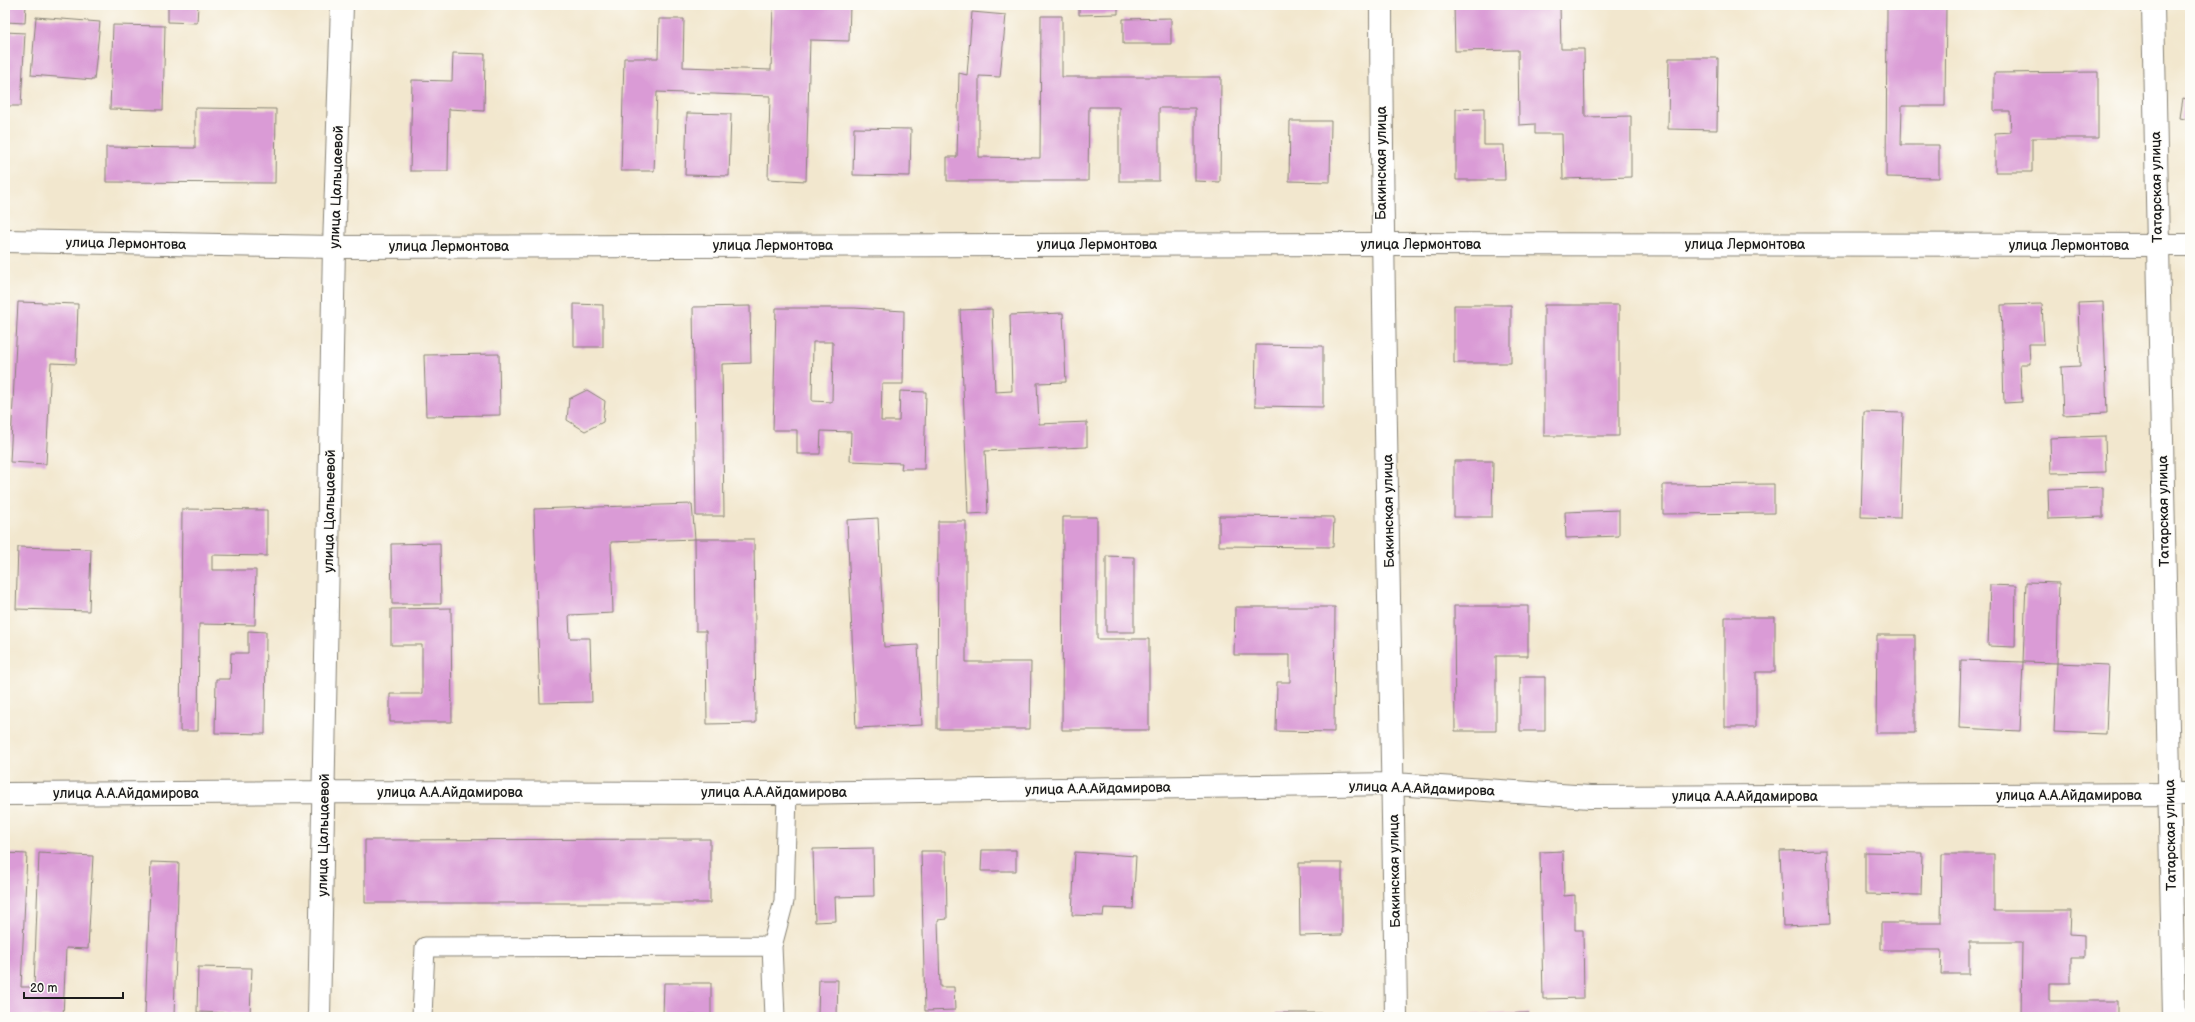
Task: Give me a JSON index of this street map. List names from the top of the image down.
{
  "streets": {
    "street": [
      "Бакинская улица",
      "улица Цальцаевой",
      "Татарская улица",
      "улица Лермонтова",
      "улица А.А.Айдамирова"
    ]
  },
  "crossings": [
    ["Бакинская улица", "улица Лермонтова"],
    ["Бакинская улица", "улица А.А.Айдамирова"],
    ["улица Цальцаевой", "улица Лермонтова"],
    ["улица Цальцаевой", "улица А.А.Айдамирова"],
    ["Татарская улица", "улица Лермонтова"],
    ["Татарская улица", "улица А.А.Айдамирова"]
  ],
  "scale_bar": "20 m"
}
